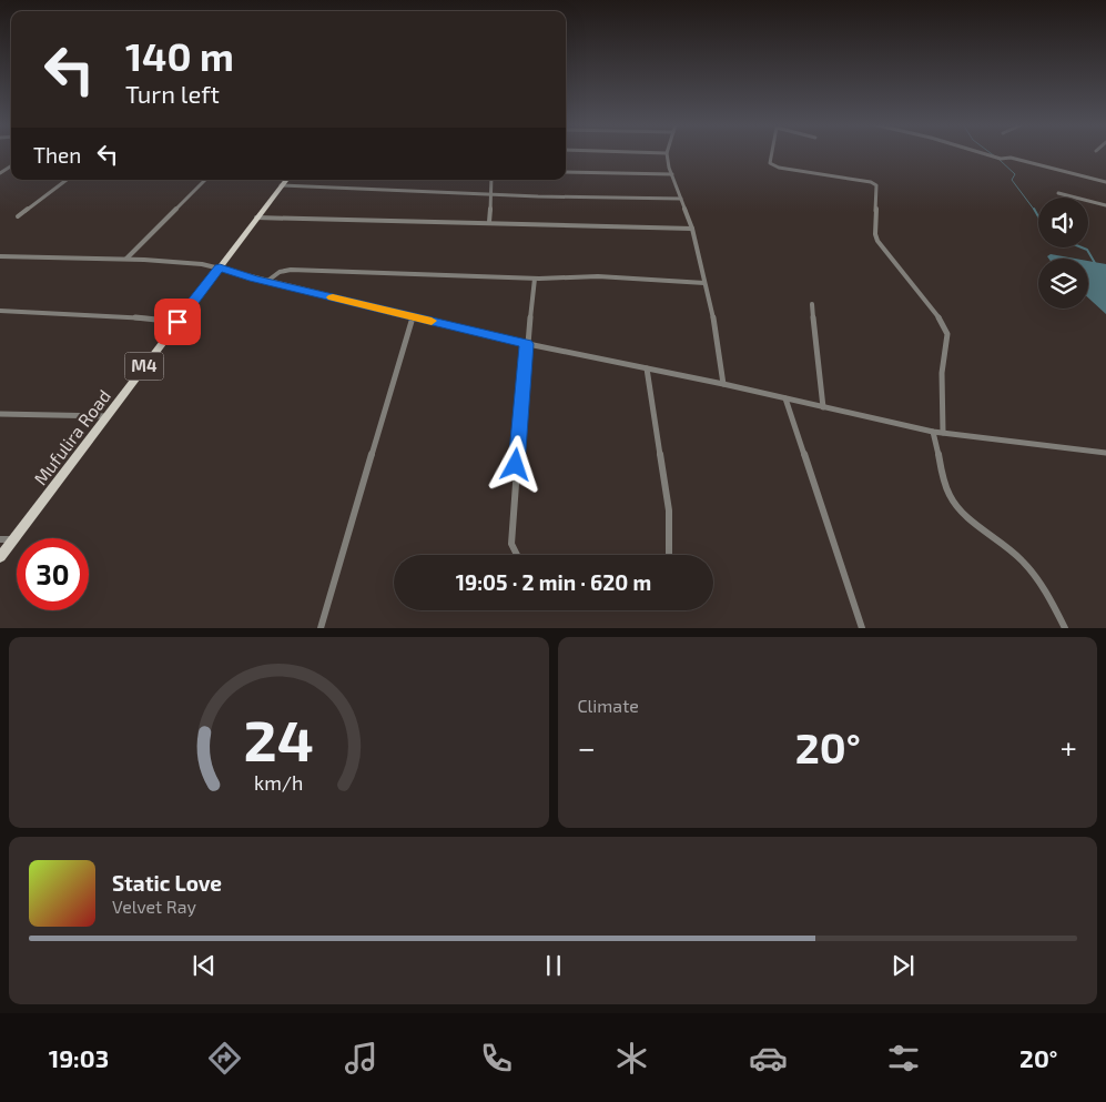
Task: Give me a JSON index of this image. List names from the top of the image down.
{
  "streets": {
    "main road": ["M4", "Mufulira Road"]
  },
  "page": {
    "turn": ["140 m", "Turn left"],
    "then": "Then",
    "limit": "30",
    "trip": "19:05 · 2 min · 620 m",
    "tile": "Climate",
    "heat": ["−", "20°", "+"],
    "song": ["Static Love", "Velvet Ray"],
    "tabs": ["19:03", "20°"],
    "gauge": ["24", "km/h"]
  }
}
